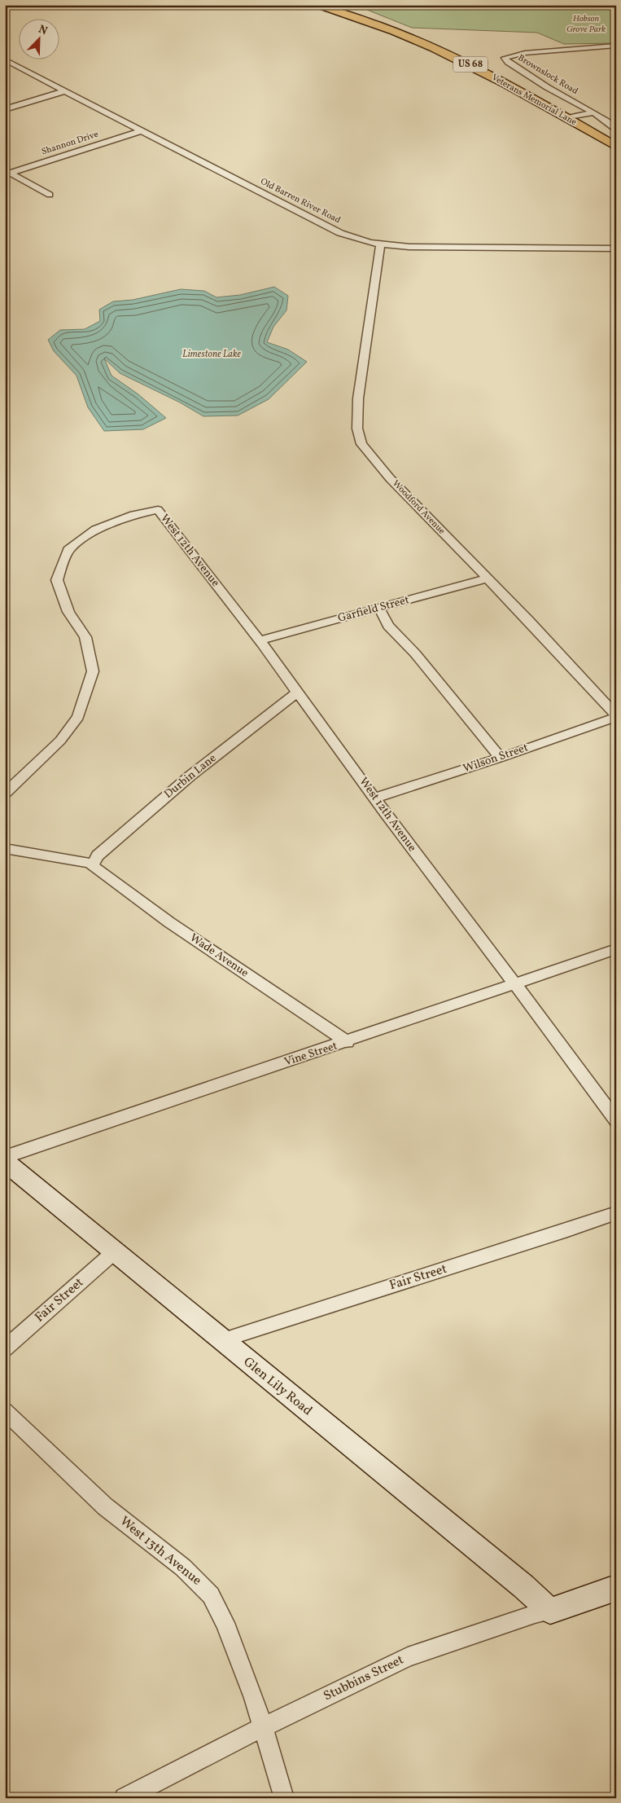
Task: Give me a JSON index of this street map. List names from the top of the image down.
{
  "streets": {
    "main road": ["US 68", "Veterans Memorial Lane"],
    "street": [
      "Brownslock Road",
      "Shannon Drive",
      "Old Barren River Road",
      "Woodford Avenue",
      "West 12th Avenue",
      "Garfield Street",
      "Wilson Street",
      "Durbin Lane",
      "Wade Avenue",
      "Vine Street",
      "Fair Street",
      "Glen Lily Road",
      "West 13th Avenue",
      "Stubbins Street"
    ]
  },
  "crossings": [
    ["Shannon Drive", "Old Barren River Road"],
    ["Old Barren River Road", "Woodford Avenue"],
    ["Woodford Avenue", "Garfield Street"],
    ["Woodford Avenue", "Wilson Street"],
    ["West 12th Avenue", "Garfield Street"],
    ["West 12th Avenue", "Wilson Street"],
    ["West 12th Avenue", "Durbin Lane"],
    ["West 12th Avenue", "Vine Street"],
    ["Durbin Lane", "Wade Avenue"],
    ["Wade Avenue", "Vine Street"],
    ["Fair Street", "Glen Lily Road"],
    ["Glen Lily Road", "Stubbins Street"],
    ["West 13th Avenue", "Stubbins Street"]
  ],
  "water": ["Limestone Lake"],
  "parks": ["Hobson Grove Park"],
  "north": "top right"
}
